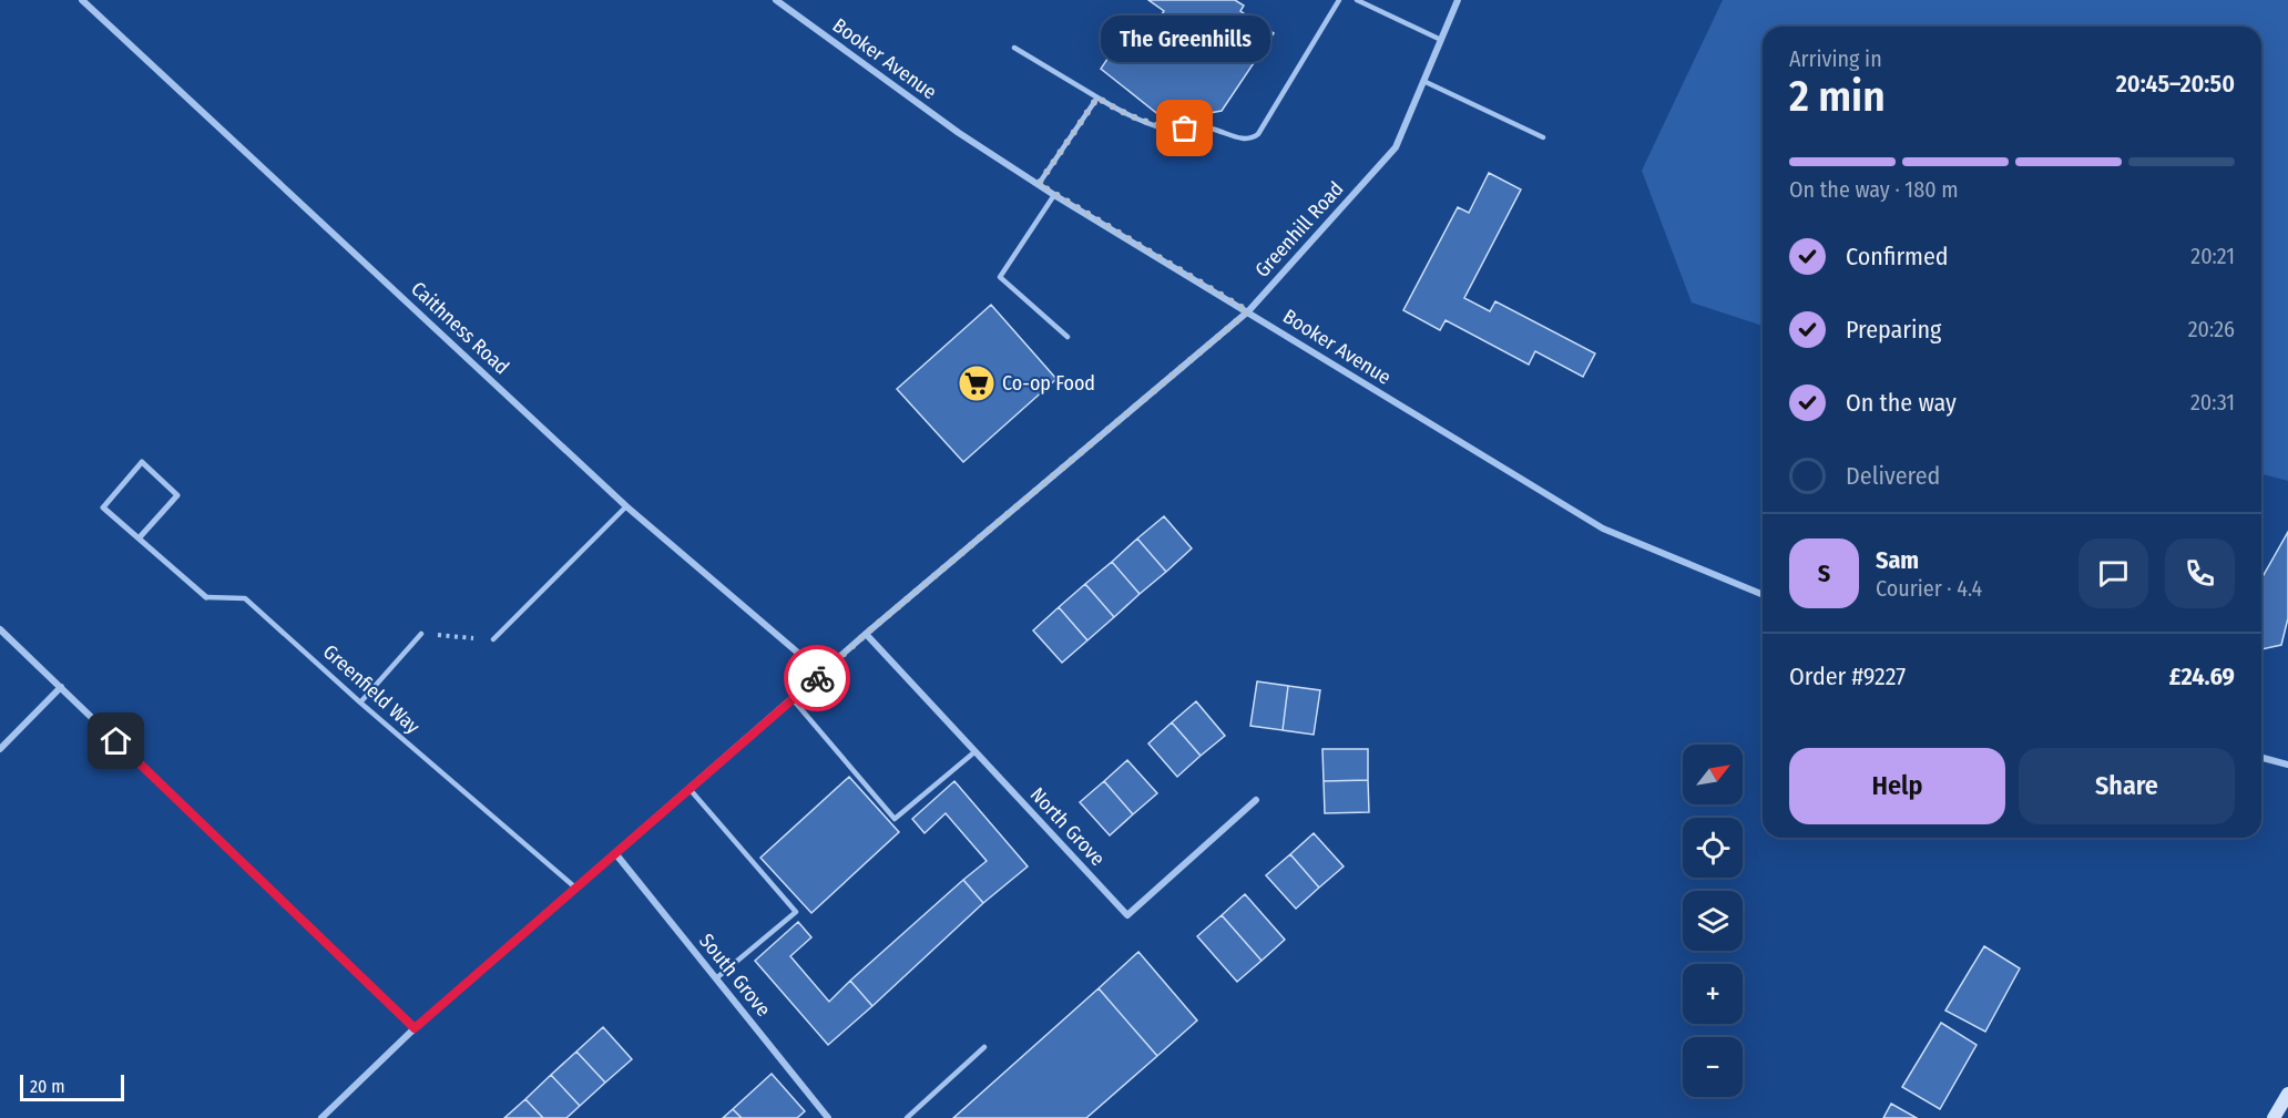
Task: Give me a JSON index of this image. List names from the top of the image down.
{
  "streets": {
    "street": [
      "Booker Avenue",
      "Greenhill Road",
      "Caithness Road",
      "Greenfield Way",
      "North Grove",
      "South Grove"
    ]
  },
  "crossings": [
    ["Booker Avenue", "Greenhill Road"],
    ["Greenhill Road", "Caithness Road"],
    ["Greenhill Road", "Greenfield Way"],
    ["Greenhill Road", "North Grove"],
    ["Greenhill Road", "South Grove"]
  ],
  "places": {
    "other": ["The Greenhills"],
    "supermarket": ["Co-op Food"]
  },
  "scale_bar": "20 m",
  "north": "top right",
  "page": {
    "bubble": "The Greenhills",
    "heading": ["2 min", "Arriving in", "20:45–20:50"],
    "panel": [
      "Sam",
      "Courier · 4.4",
      "Order #9227",
      "£24.69"
    ],
    "bar": "On the way · 180 m",
    "list": [
      ["Confirmed", "20:21"],
      ["Preparing", "20:26"],
      ["On the way", "20:31"],
      "Delivered"
    ],
    "round": "S",
    "buttons": ["Help", "Share"],
    "map_buttons": ["+", "−"],
    "scale": "20 m"
  }
}
